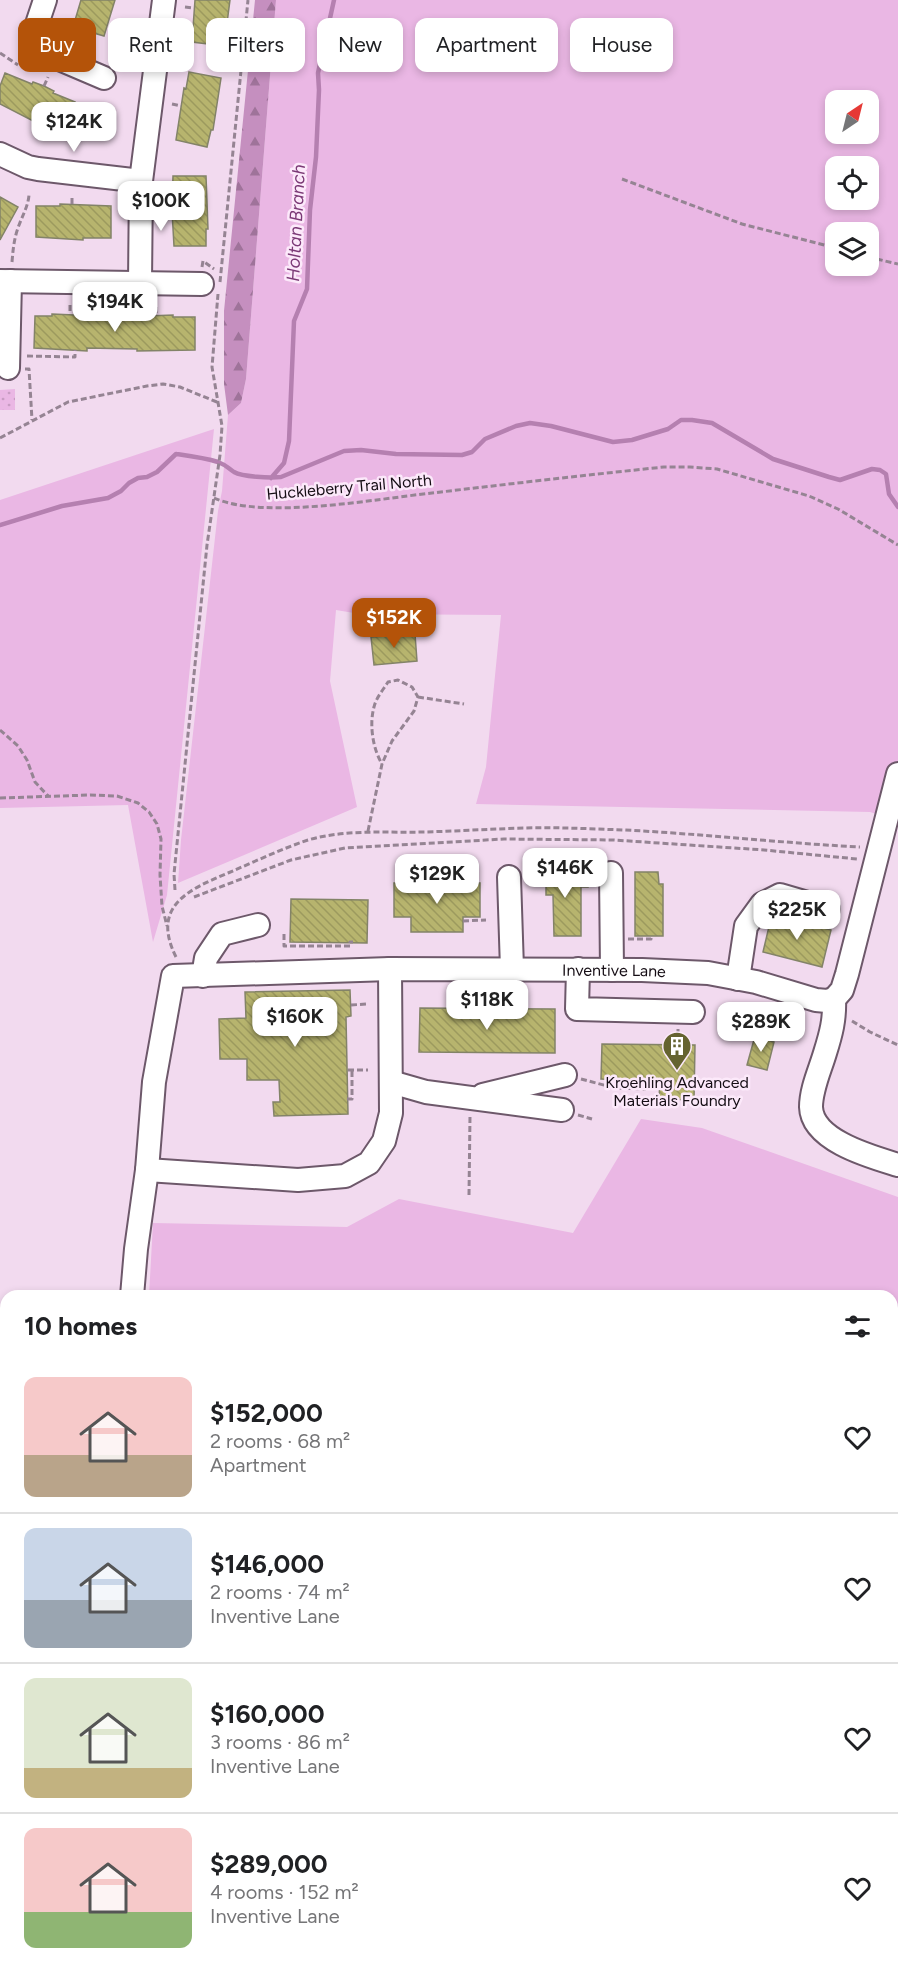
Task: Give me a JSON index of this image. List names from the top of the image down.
{
  "streets": {
    "street": ["Inventive Lane"],
    "path": ["Huckleberry Trail North"]
  },
  "water": ["Holtan Branch"],
  "places": {
    "building": ["Kroehling Advanced Materials Foundry"]
  },
  "north": "top right",
  "page": {
    "chip": [
      "Buy",
      "Rent",
      "Filters",
      "New",
      "Apartment",
      "House"
    ],
    "price": [
      "$124K",
      "$100K",
      "$194K",
      "$152K",
      "$146K",
      "$129K",
      "$225K",
      "$118K",
      "$160K",
      "$289K"
    ],
    "heading": "10 homes",
    "list": [
      {
        "name": "$152,000",
        "note": "2 rooms · 68 m² · Apartment"
      },
      {
        "name": "$146,000",
        "note": "2 rooms · 74 m² · Inventive Lane"
      },
      {
        "name": "$160,000",
        "note": "3 rooms · 86 m² · Inventive Lane"
      },
      {
        "name": "$289,000",
        "note": "4 rooms · 152 m² · Inventive Lane"
      }
    ]
  }
}
